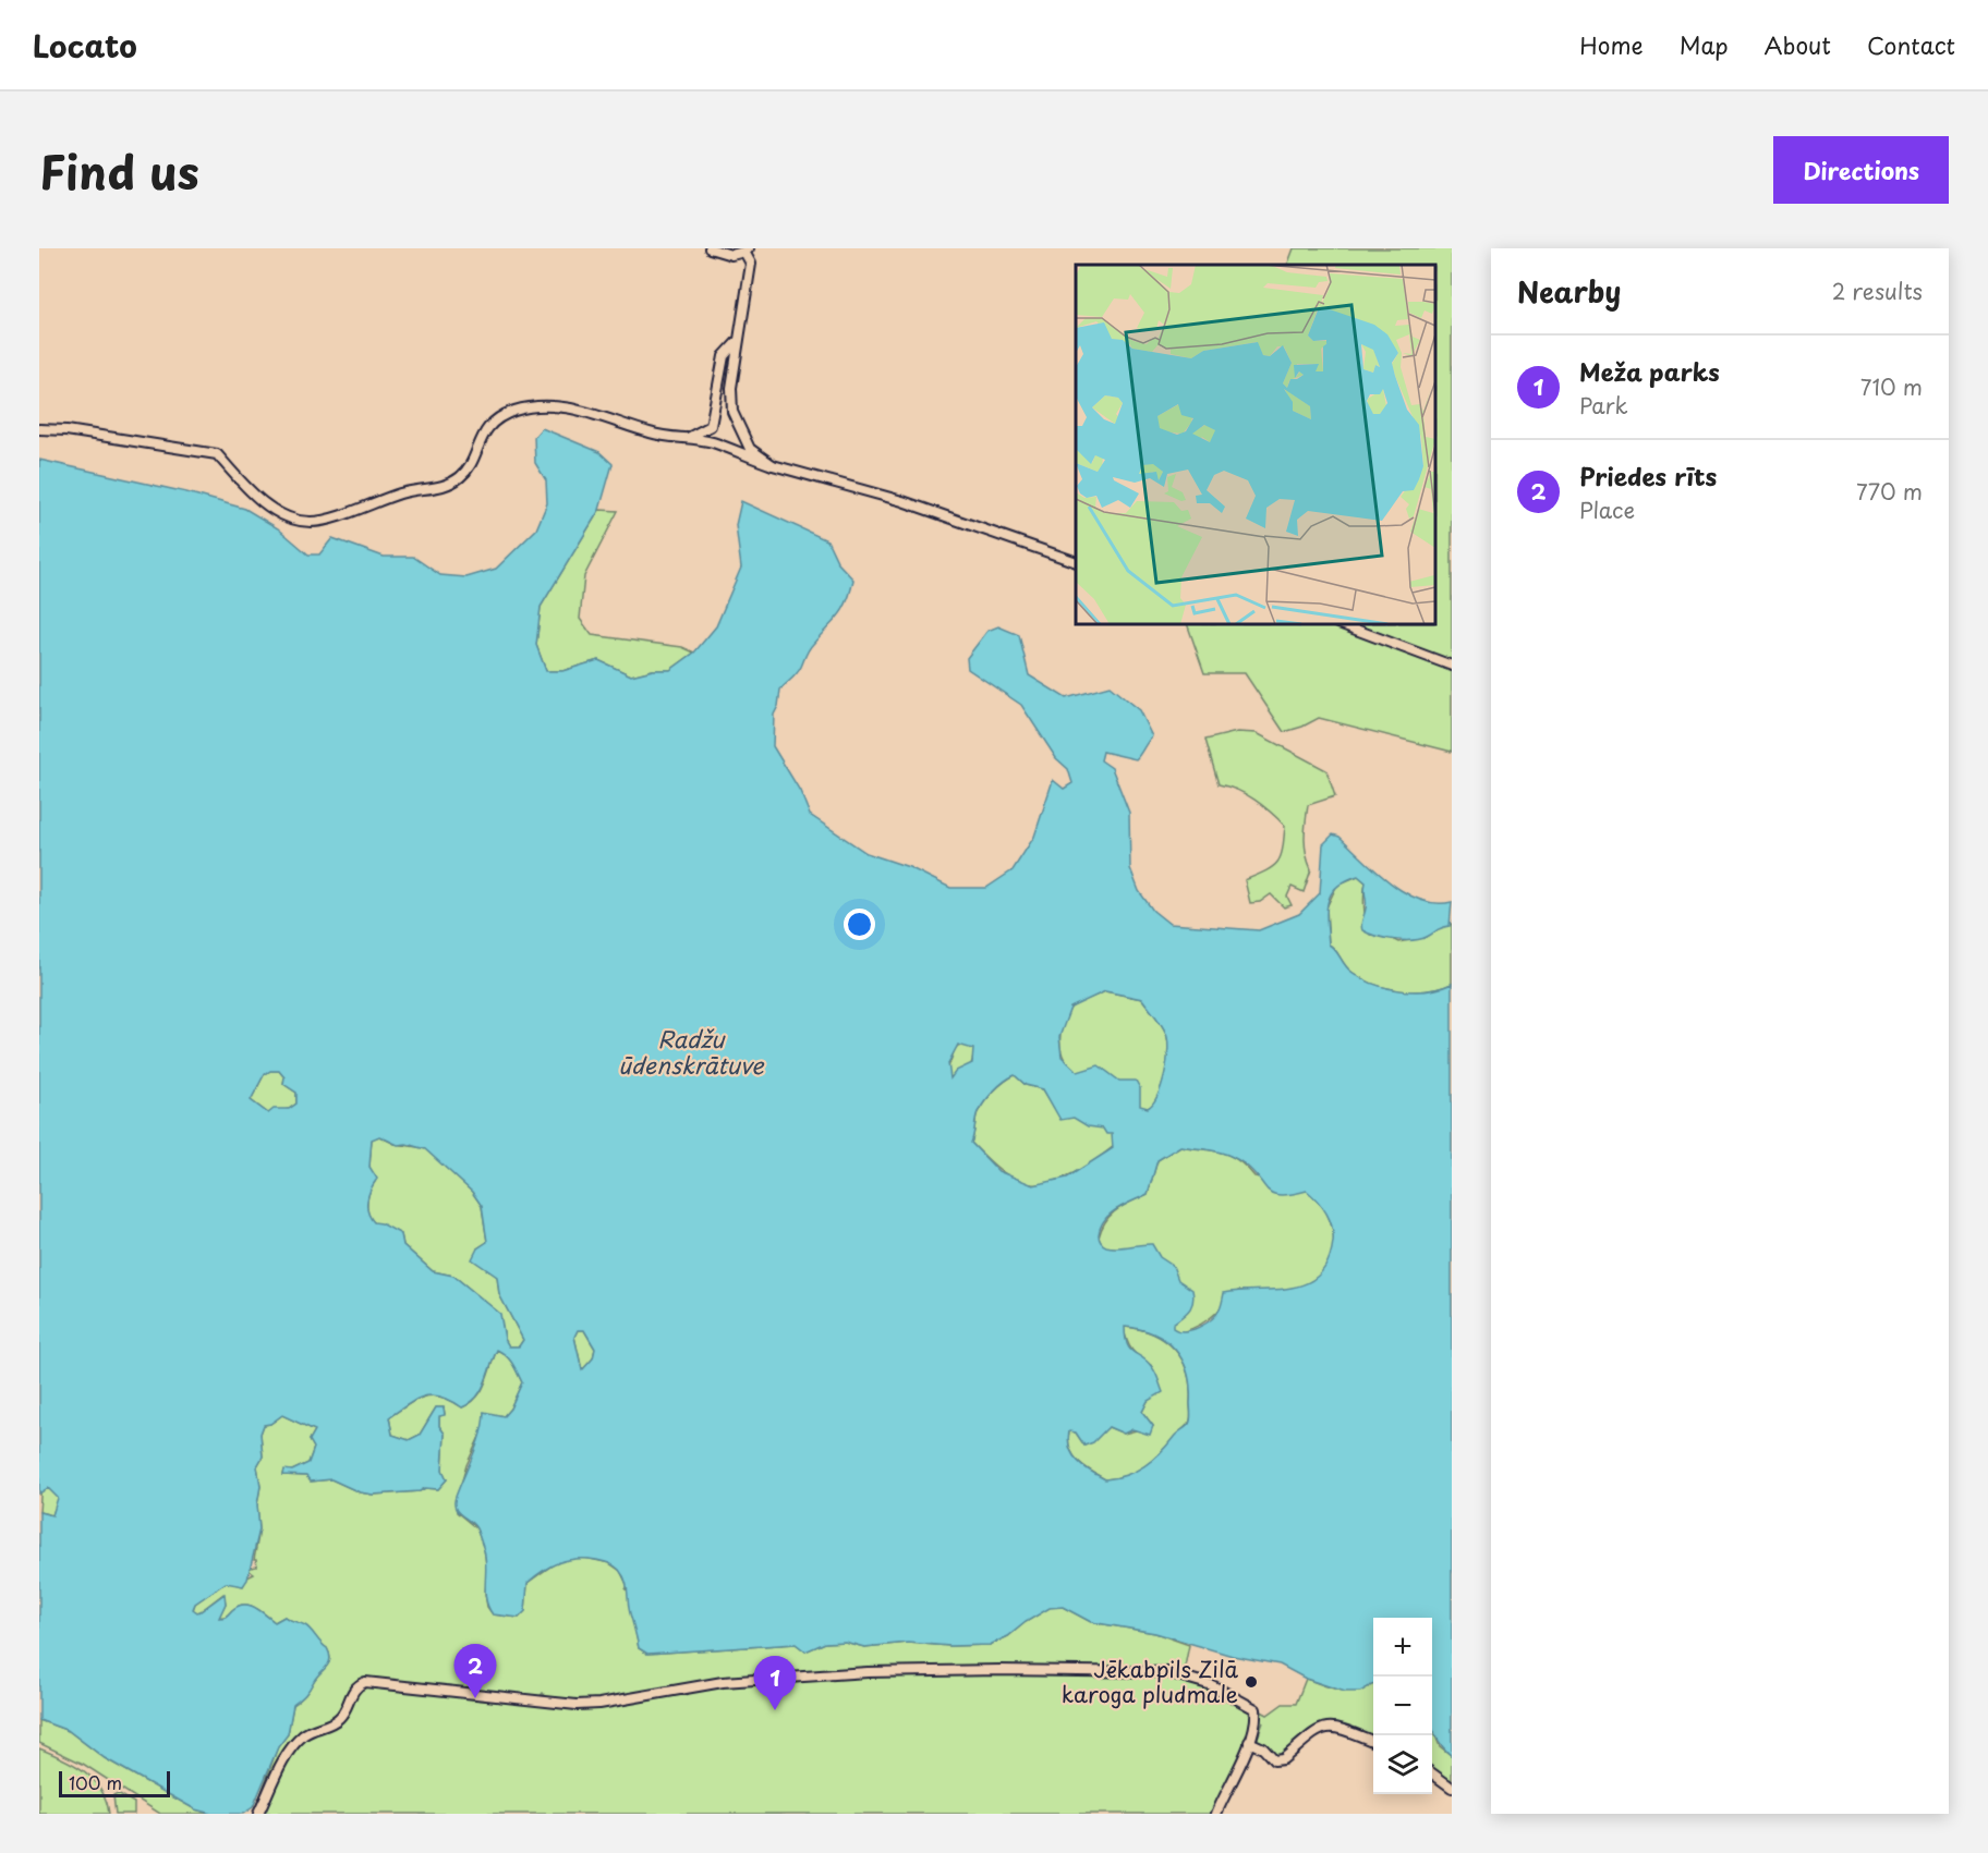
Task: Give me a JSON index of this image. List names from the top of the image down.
{
  "water": ["Radžu ūdenskrātuve"],
  "places": ["Jēkabpils Zilā karoga pludmale"],
  "scale_bar": "100 m",
  "page": {
    "header": "Locato",
    "nav": [
      "Home",
      "Map",
      "About",
      "Contact"
    ],
    "title": "Find us",
    "buttons": "Directions",
    "heading": ["Nearby", "2 results"],
    "list": [
      {
        "mark": "1",
        "name": "Meža parks",
        "note": "Park",
        "value": "710 m"
      },
      {
        "mark": "2",
        "name": "Priedes rīts",
        "note": "Place",
        "value": "770 m"
      }
    ],
    "map_buttons": ["+", "−"],
    "pins": ["2", "1"],
    "scale": "100 m"
  }
}
